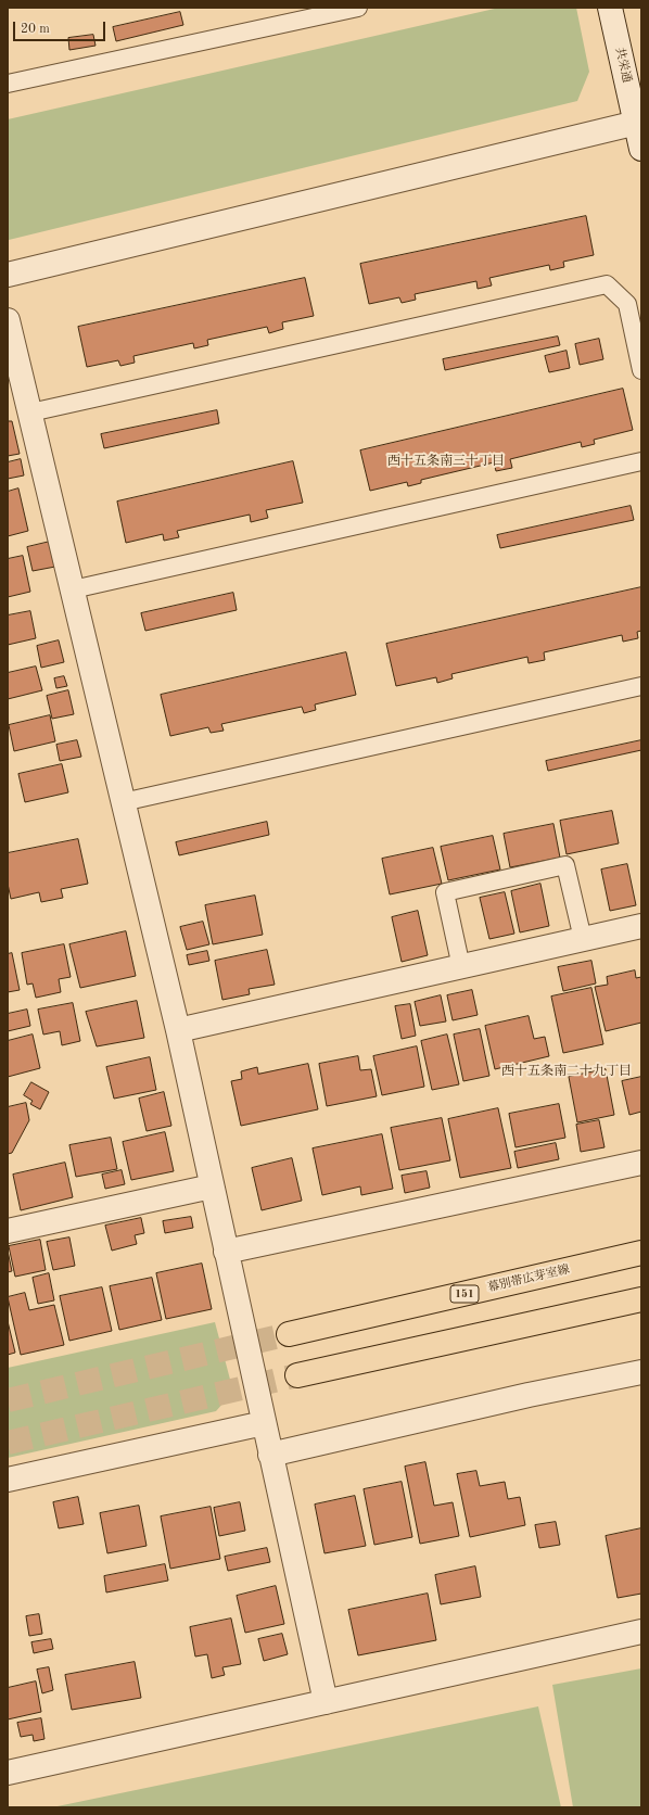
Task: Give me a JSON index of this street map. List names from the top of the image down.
{
  "streets": {
    "main road": ["幕別帯広芽室線", "151"],
    "street": ["共栄通"]
  },
  "districts": ["西十五条南三十丁目", "西十五条南二十九丁目"],
  "scale_bar": "20 m"
}
